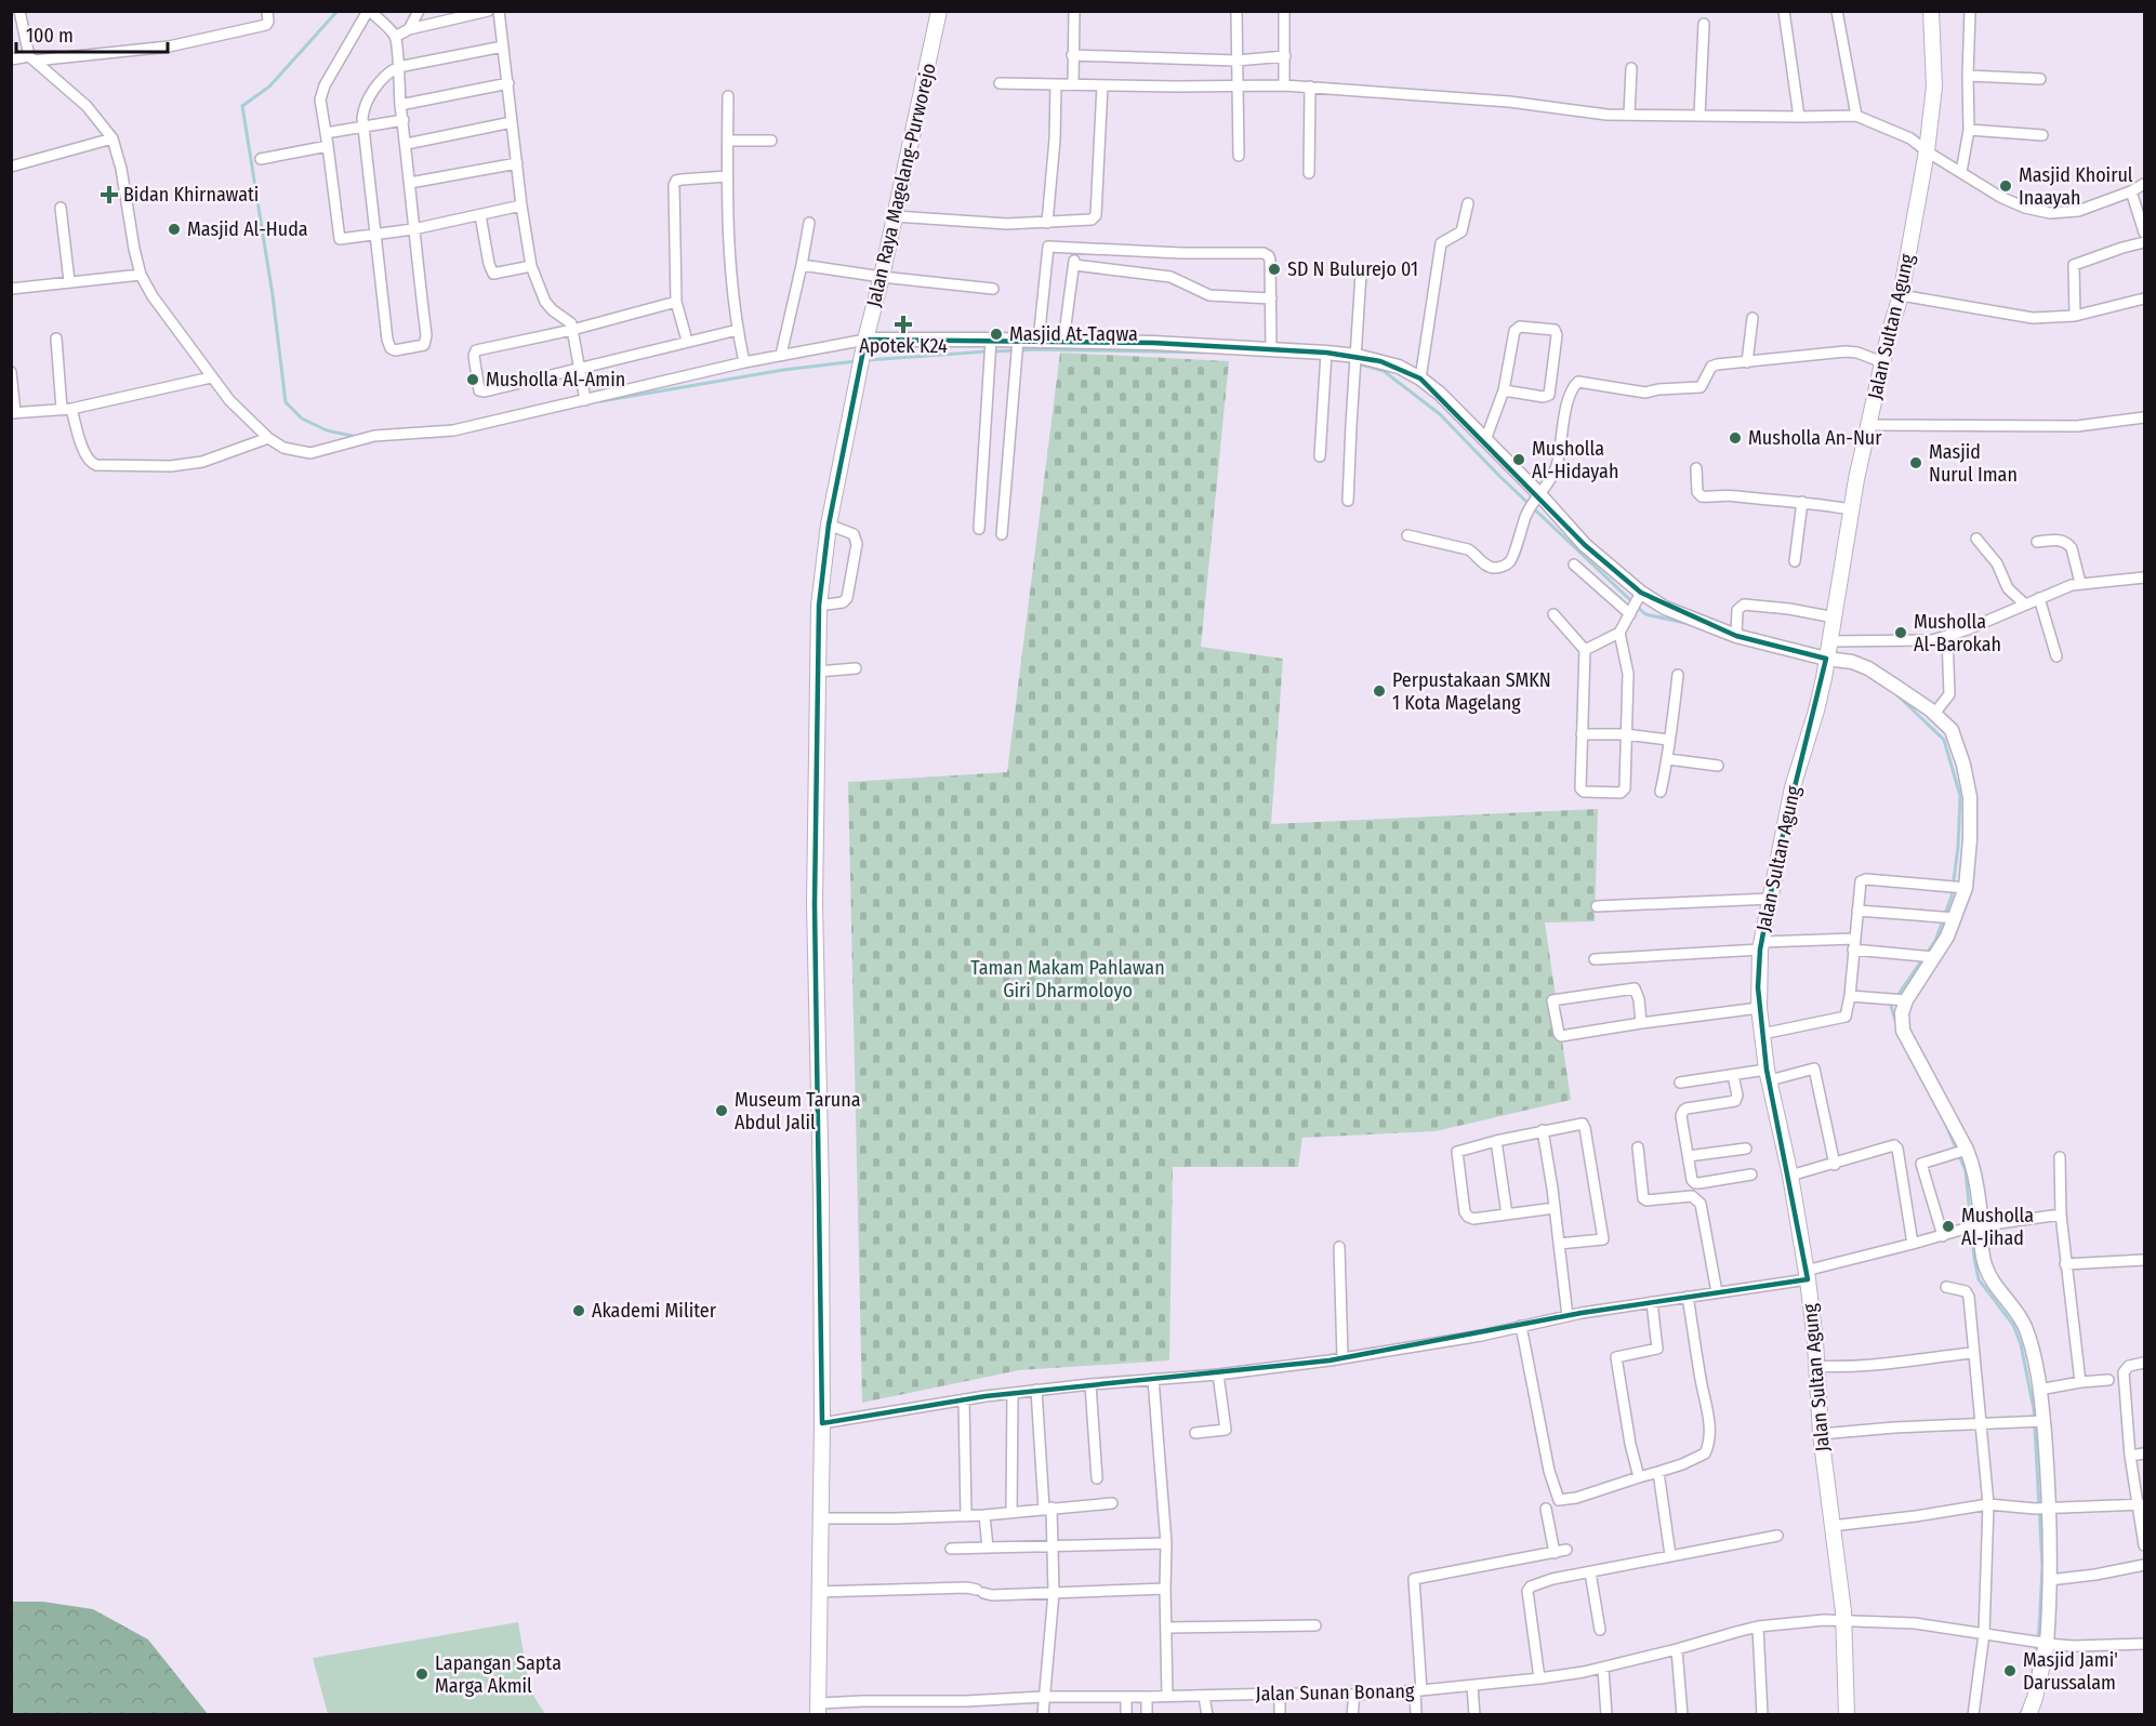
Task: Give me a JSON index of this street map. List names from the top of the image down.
{
  "streets": {
    "main road": ["Jalan Raya Magelang-Purworejo", "Jalan Sultan Agung"],
    "street": ["Jalan Sunan Bonang"]
  },
  "crossings": [
    ["Jalan Raya Magelang-Purworejo", "Jalan Sunan Bonang"],
    ["Jalan Sultan Agung", "Jalan Sunan Bonang"]
  ],
  "parks": ["Taman Makam Pahlawan Giri Dharmoloyo"],
  "places": {
    "other": [
      "Masjid Khoirul Inaayah",
      "Masjid Al-Huda",
      "SD N Bulurejo 01",
      "Masjid At-Taqwa",
      "Musholla Al-Amin",
      "Musholla An-Nur",
      "Musholla Al-Hidayah",
      "Masjid Nurul Iman",
      "Musholla Al-Barokah",
      "Perpustakaan SMKN 1 Kota Magelang",
      "Museum Taruna Abdul Jalil",
      "Musholla Al-Jihad",
      "Akademi Militer",
      "Masjid Jami' Darussalam",
      "Lapangan Sapta Marga Akmil"
    ],
    "health": ["Bidan Khirnawati", "Apotek K24"]
  },
  "scale_bar": "100 m"
}
